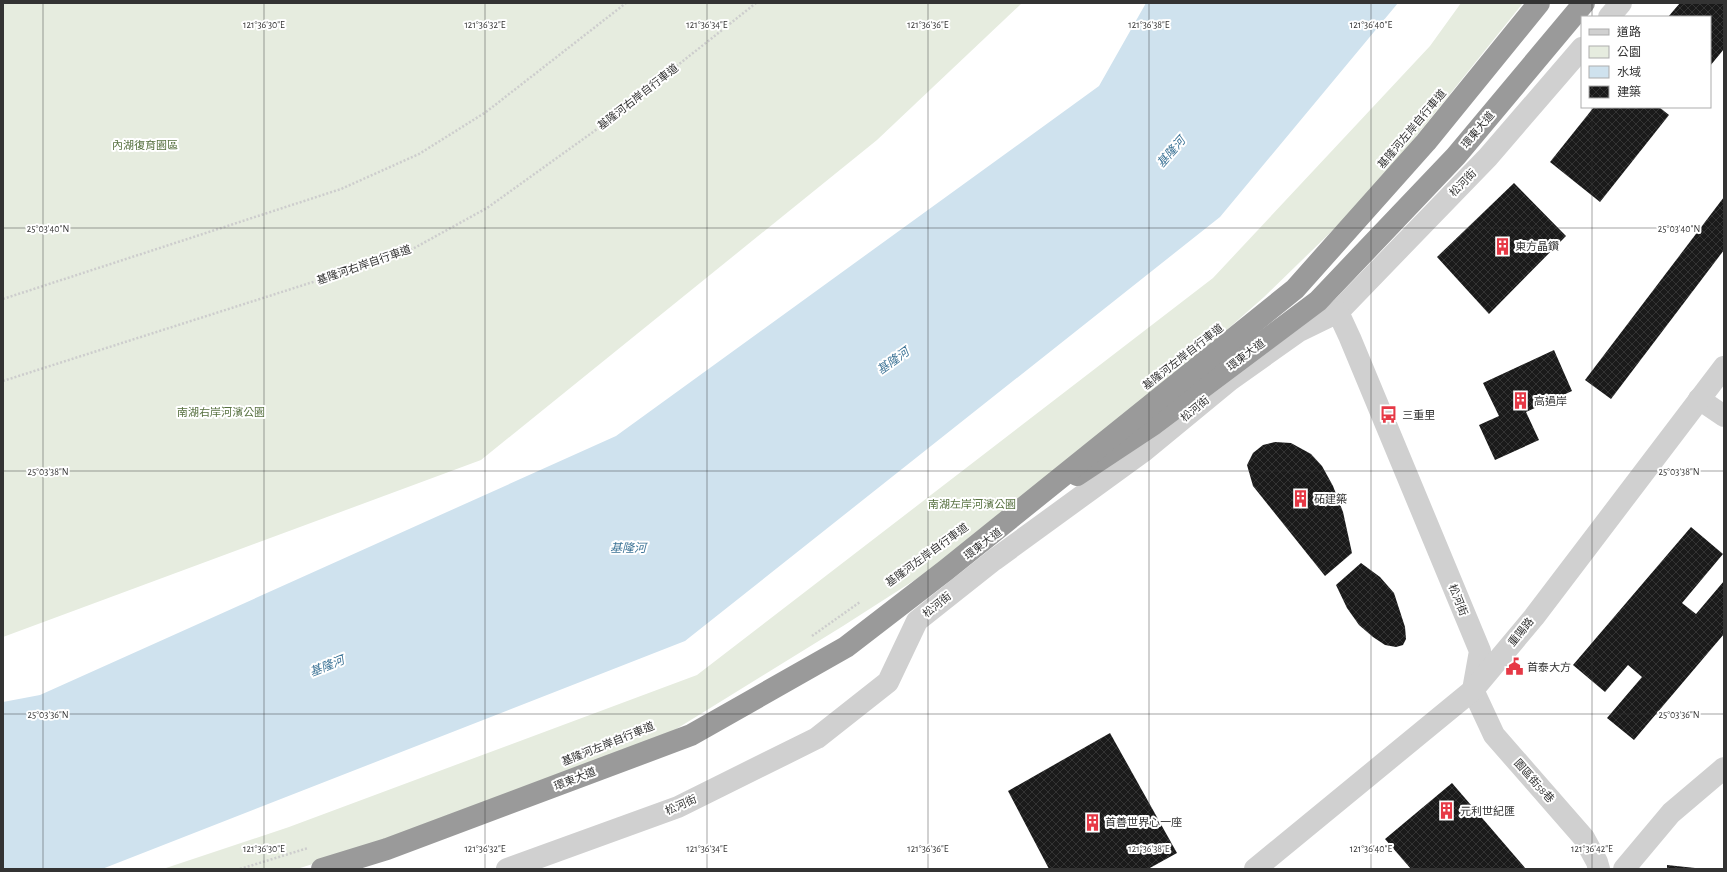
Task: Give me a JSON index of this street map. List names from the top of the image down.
{
  "streets": {
    "highway": ["環東大道"],
    "street": ["松河街", "重陽路", "園區街58巷"],
    "path": ["基隆河右岸自行車道"]
  },
  "crossings": [
    ["松河街", "重陽路"],
    ["松河街", "園區街58巷"],
    ["重陽路", "園區街58巷"]
  ],
  "water": ["基隆河"],
  "parks": ["內湖復育園區", "南湖右岸河濱公園", "南湖左岸河濱公園"],
  "places": {
    "building": [
      "東方晶鑽",
      "高過岸",
      "砳建築",
      "元利世紀匯",
      "首善世界心一座"
    ],
    "bus stop": ["三重里"],
    "public building": ["首泰大方"]
  },
  "legend": [
    "道路",
    "公園",
    "水域",
    "建築"
  ],
  "coordinates": [
    "121°36'30\"E",
    "121°36'32\"E",
    "121°36'34\"E",
    "121°36'36\"E",
    "121°36'38\"E",
    "121°36'40\"E",
    "25°03'40\"N",
    "25°03'38\"N",
    "25°03'36\"N",
    "121°36'42\"E"
  ]
}
